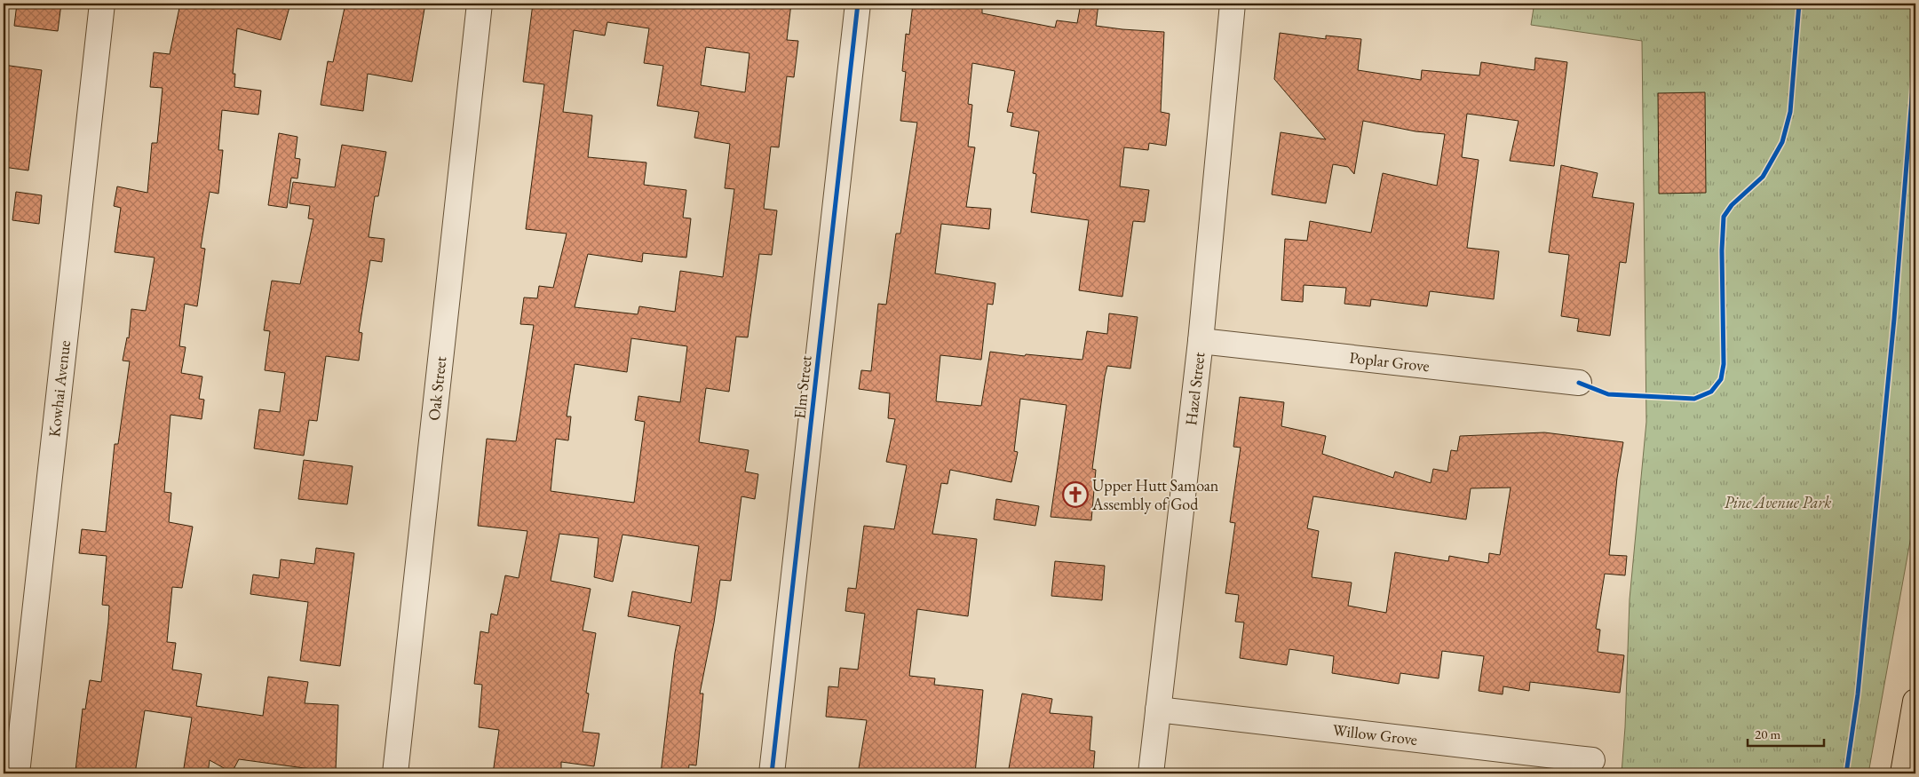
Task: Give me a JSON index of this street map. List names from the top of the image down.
{
  "streets": {
    "street": [
      "Poplar Grove",
      "Elm Street",
      "Kowhai Avenue",
      "Oak Street",
      "Hazel Street",
      "Willow Grove"
    ]
  },
  "crossings": [
    ["Poplar Grove", "Hazel Street"],
    ["Hazel Street", "Willow Grove"]
  ],
  "parks": ["Pine Avenue Park"],
  "places": {
    "church": ["Upper Hutt Samoan Assembly of God"]
  },
  "scale_bar": "20 m"
}
